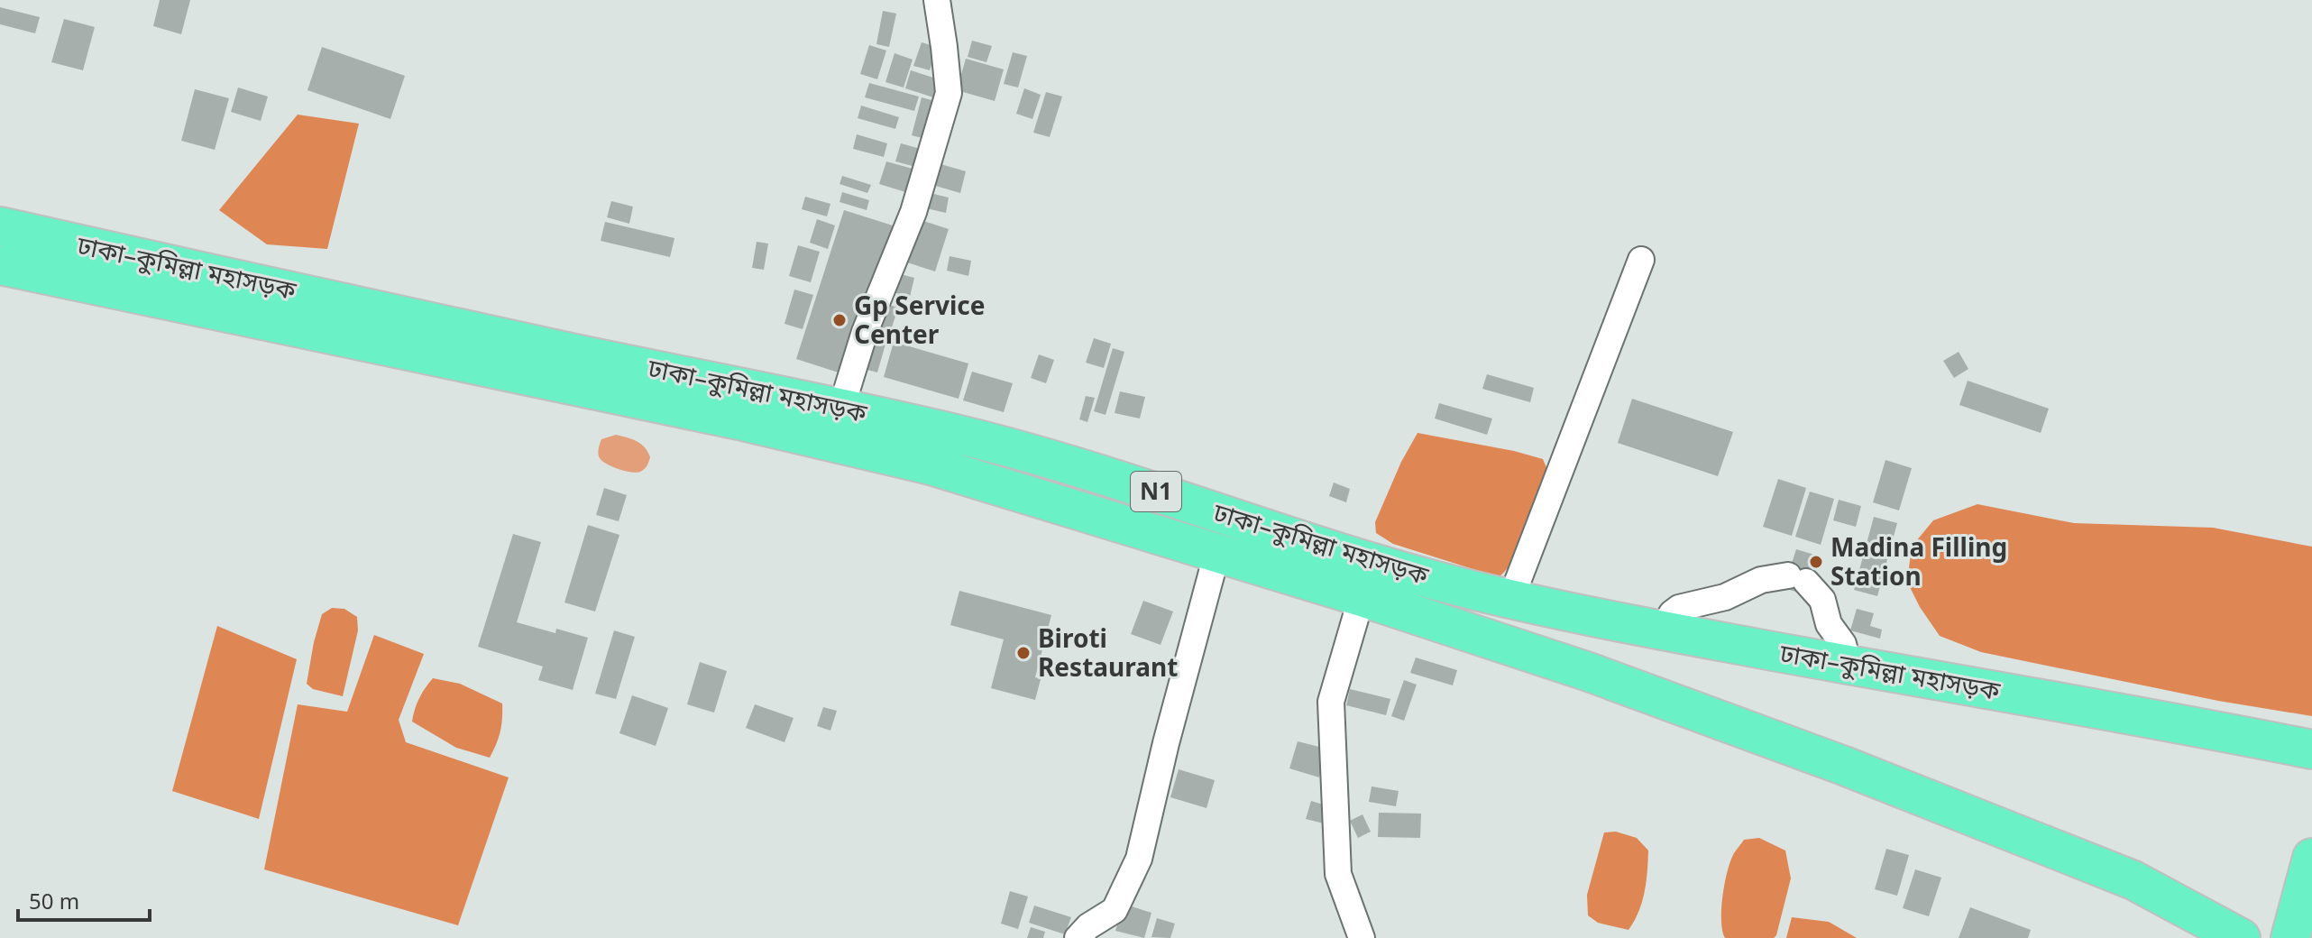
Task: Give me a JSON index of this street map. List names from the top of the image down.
{
  "streets": {
    "highway": ["ঢাকা–কুমিল্লা মহাসড়ক", "N1"]
  },
  "places": ["Gp Service Center", "Madina Filling Station", "Biroti Restaurant"],
  "scale_bar": "50 m"
}
